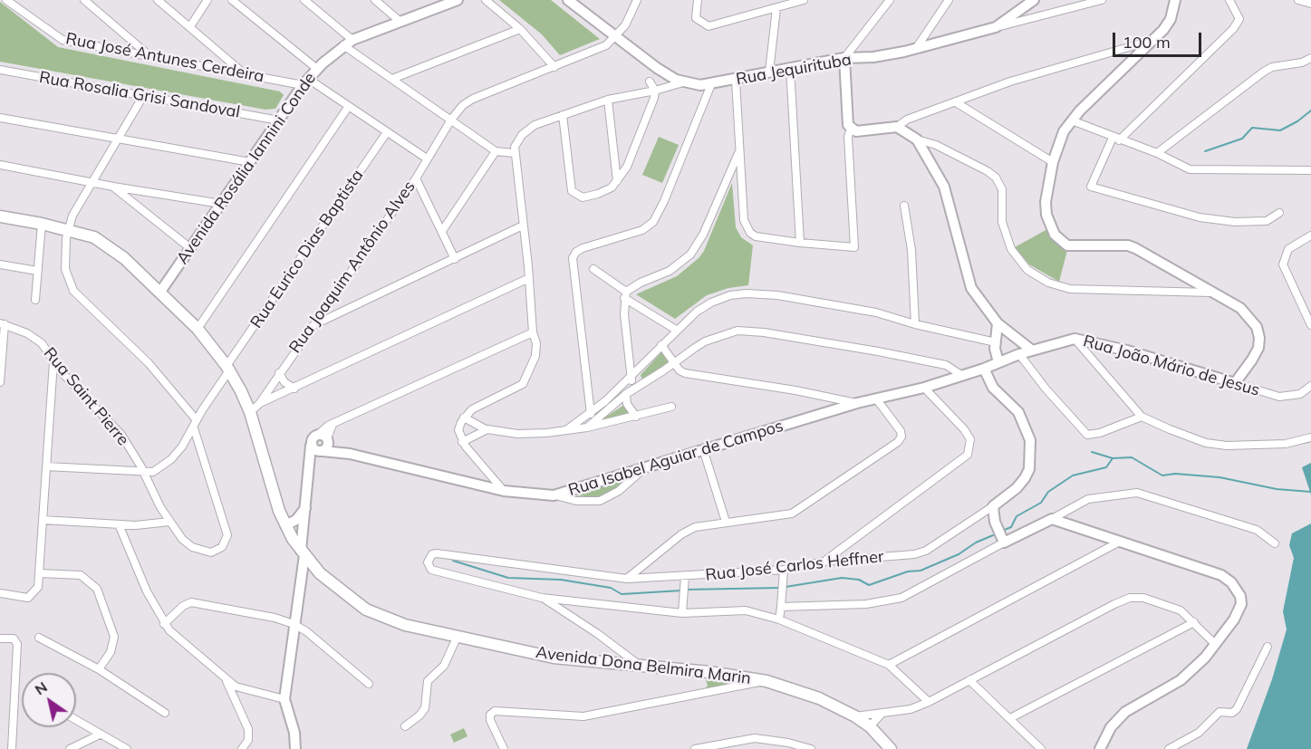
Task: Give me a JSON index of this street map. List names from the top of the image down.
{
  "streets": {
    "main road": ["Avenida Dona Belmira Marin"],
    "street": [
      "Rua José Antunes Cerdeira",
      "Rua Jequirituba",
      "Rua Rosalia Grisi Sandoval",
      "Avenida Rosália Iannini Conde",
      "Rua Eurico Dias Baptista",
      "Rua Joaquim Antônio Alves",
      "Rua João Mário de Jesus",
      "Rua Saint Pierre",
      "Rua Isabel Aguiar de Campos",
      "Rua José Carlos Heffner"
    ]
  },
  "crossings": [
    ["Rua José Antunes Cerdeira", "Avenida Rosália Iannini Conde"],
    ["Rua Jequirituba", "Rua Joaquim Antônio Alves"],
    ["Rua Rosalia Grisi Sandoval", "Avenida Rosália Iannini Conde"],
    ["Avenida Rosália Iannini Conde", "Avenida Dona Belmira Marin"],
    ["Rua Eurico Dias Baptista", "Rua Saint Pierre"],
    ["Rua Eurico Dias Baptista", "Avenida Dona Belmira Marin"],
    ["Rua Joaquim Antônio Alves", "Avenida Dona Belmira Marin"],
    ["Rua João Mário de Jesus", "Rua Isabel Aguiar de Campos"],
    ["Rua Isabel Aguiar de Campos", "Rua José Carlos Heffner"]
  ],
  "scale_bar": "100 m",
  "north": "top left"
}
